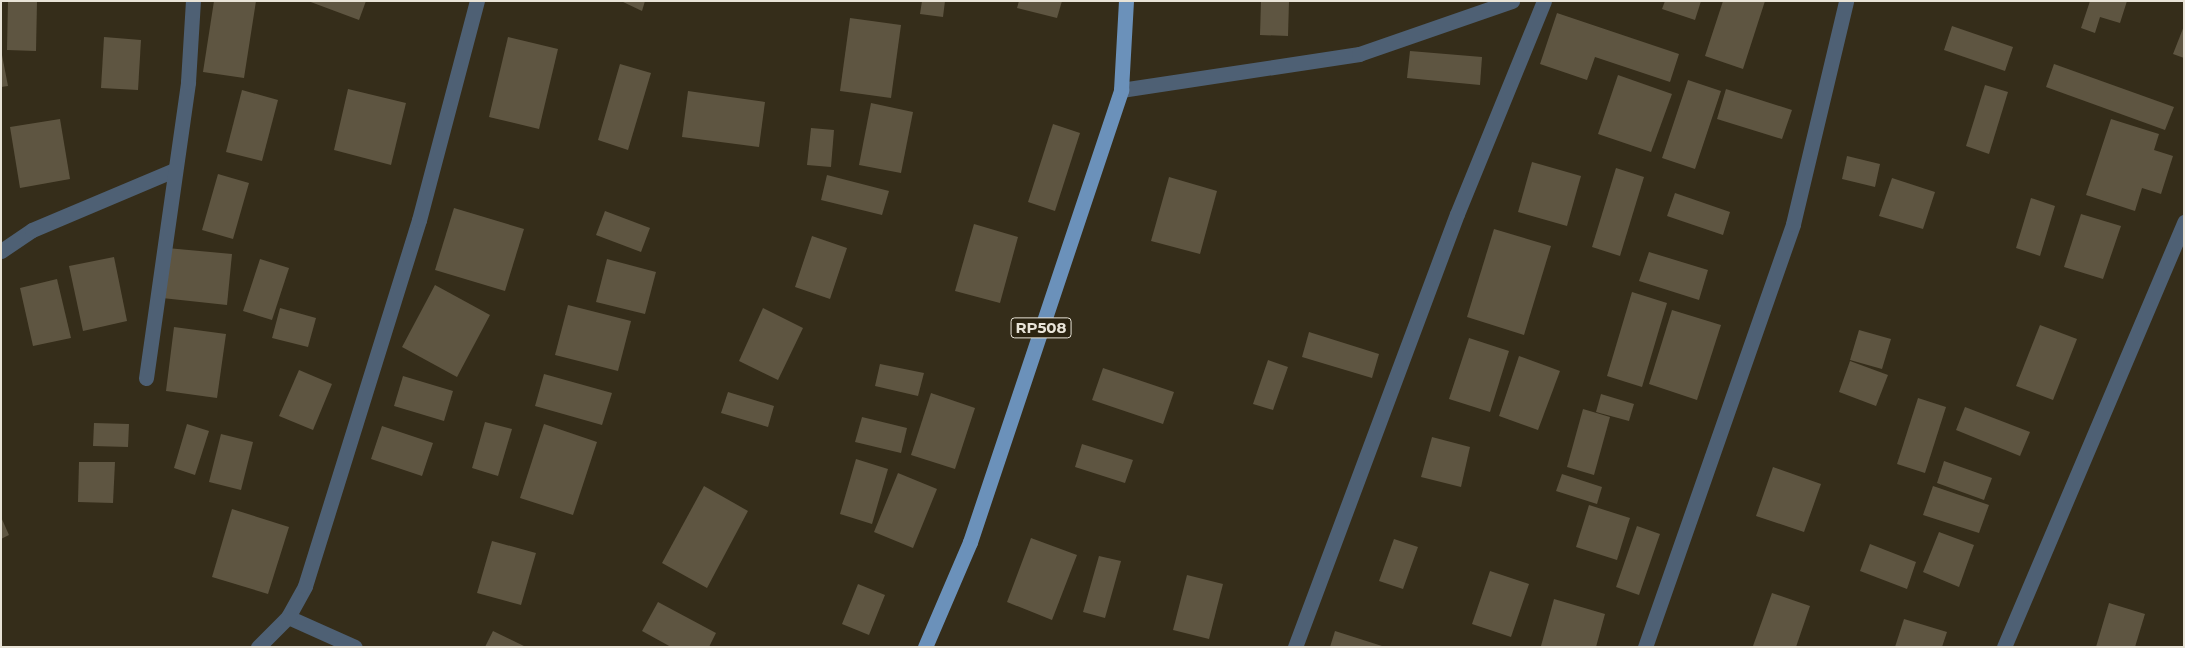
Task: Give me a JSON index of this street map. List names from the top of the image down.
{
  "streets": {
    "main road": ["RP508"]
  }
}
